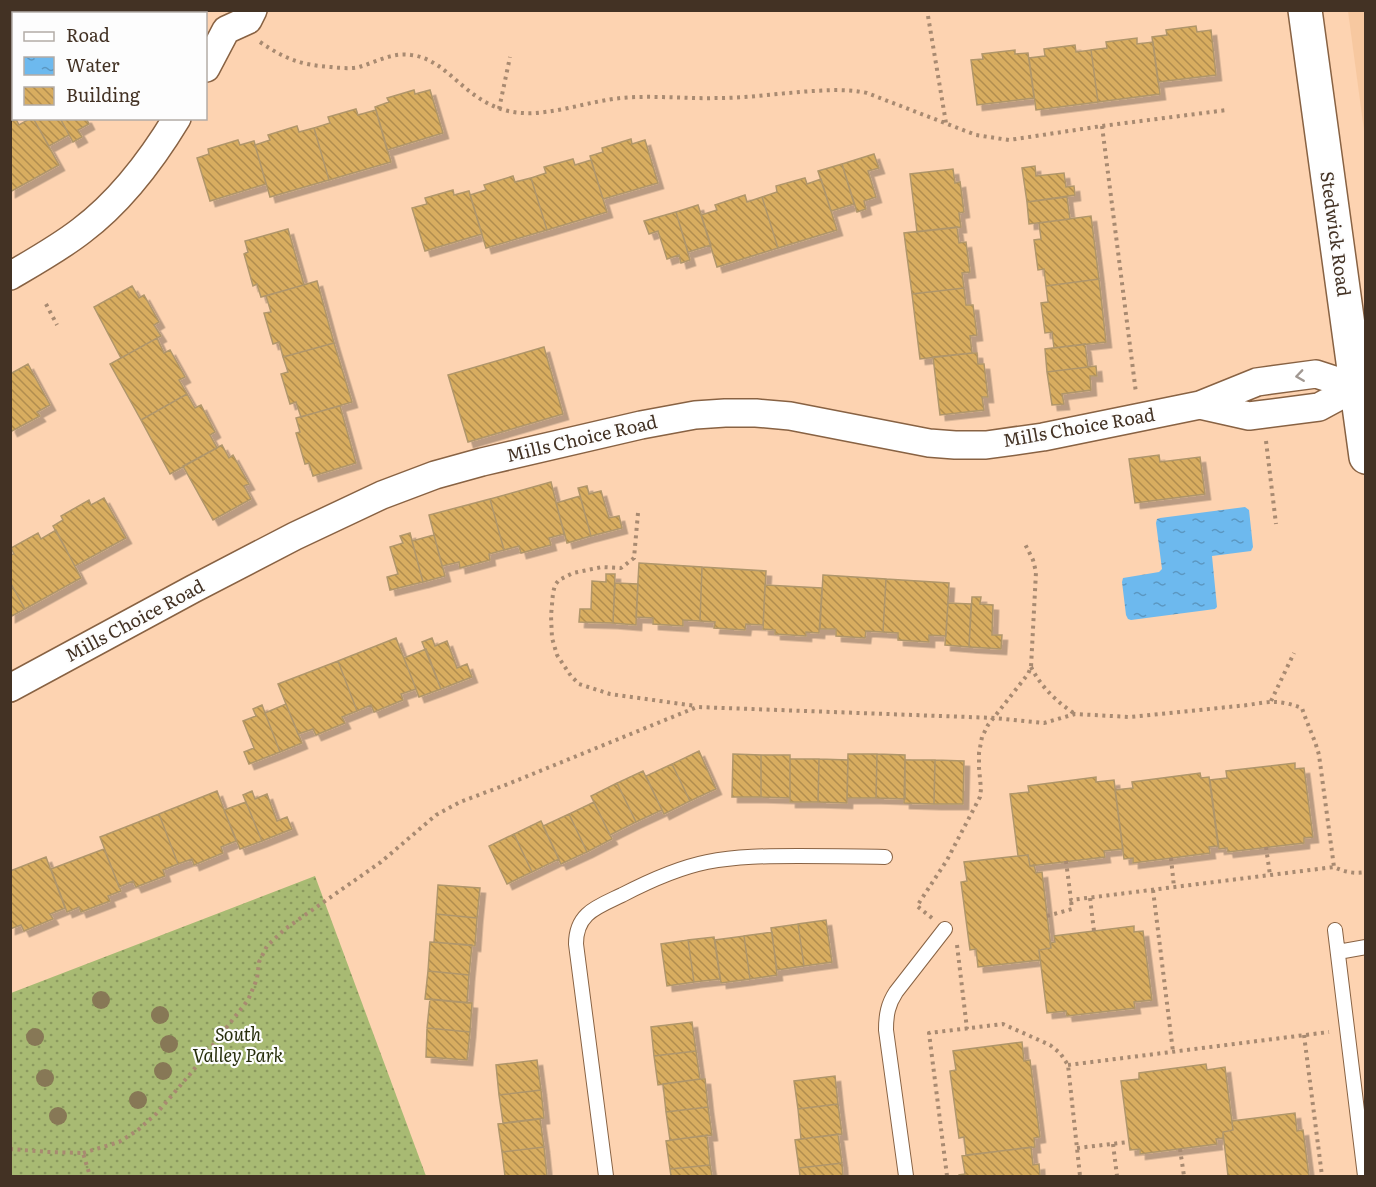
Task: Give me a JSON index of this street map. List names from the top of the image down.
{
  "streets": {
    "street": ["Stedwick Road", "Mills Choice Road"]
  },
  "crossings": [
    ["Stedwick Road", "Mills Choice Road"]
  ],
  "parks": ["South Valley Park"],
  "legend": ["Road", "Water", "Building"]
}
